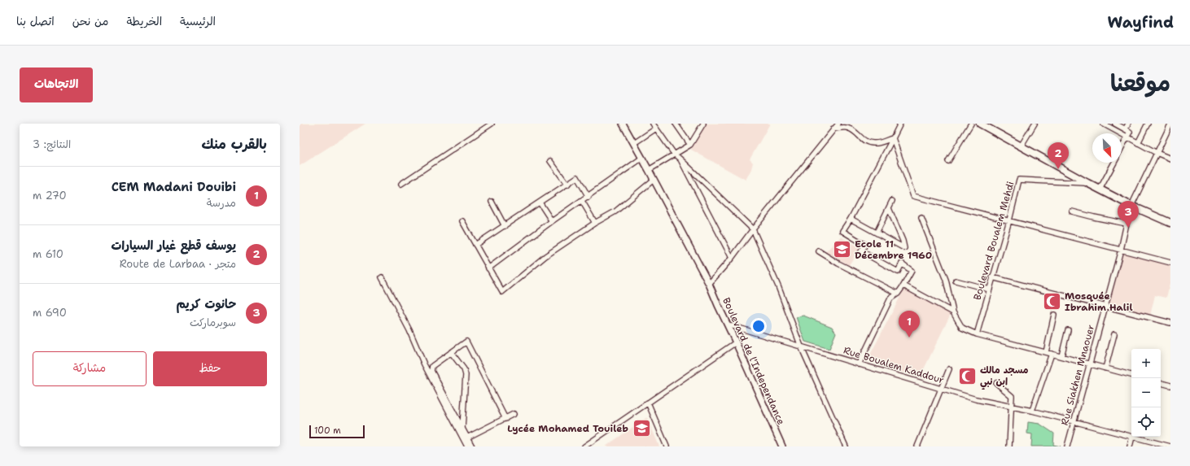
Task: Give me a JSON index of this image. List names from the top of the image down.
{
  "streets": {
    "street": [
      "Boulevard Boualem Mehdi",
      "Boulevard de l'Independance",
      "Rue Boualem Kaddour",
      "Rue Siakhen Mnaouer"
    ]
  },
  "crossings": [
    ["Boulevard de l'Independance", "Rue Boualem Kaddour"],
    ["Rue Boualem Kaddour", "Rue Siakhen Mnaouer"]
  ],
  "places": {
    "school or university": ["Ecole 11 Décembre 1960", "Lycée Mohamed Touileb"],
    "mosque": ["Mosquée Ibrahim Halil", "مسجد مالك ابن نبي"]
  },
  "scale_bar": "100 m",
  "north": "bottom right",
  "page": {
    "header": "Wayfind",
    "nav": [
      "الرئيسية",
      "الخريطة",
      "من نحن",
      "اتصل بنا"
    ],
    "title": "موقعنا",
    "buttons": [
      "الاتجاهات",
      ["حفظ", "مشاركة"]
    ],
    "heading": ["بالقرب منك", "النتائج: 3"],
    "pins": ["2", "3", "1"],
    "list": [
      {
        "mark": "1",
        "name": "CEM Madani Douibi",
        "note": "مدرسة",
        "value": "270 m"
      },
      {
        "mark": "2",
        "name": "يوسف قطع غيار السيارات",
        "note": "متجر · Route de Larbaa",
        "value": "610 m"
      },
      {
        "mark": "3",
        "name": "حانوت كريم",
        "note": "سوبرماركت",
        "value": "690 m"
      }
    ],
    "map_buttons": ["+", "−"],
    "scale": "100 m"
  }
}
